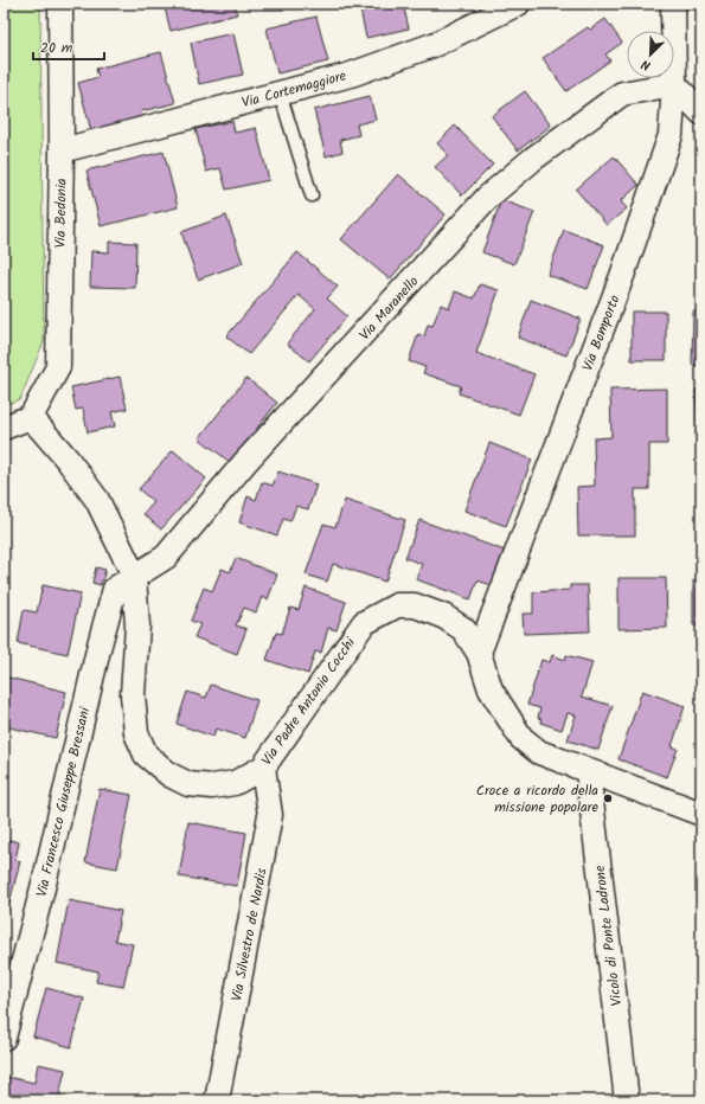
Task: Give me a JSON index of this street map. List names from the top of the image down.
{
  "streets": {
    "street": [
      "Via Cortemaggiore",
      "Via Bedonia",
      "Via Maranello",
      "Via Bomporto",
      "Via Padre Antonio Cocchi",
      "Via Francesco Giuseppe Bressani",
      "Via Silvestro de Nardis",
      "Vicolo di Ponte Ladrone"
    ]
  },
  "crossings": [
    ["Via Cortemaggiore", "Via Bedonia"],
    ["Via Bedonia", "Via Padre Antonio Cocchi"],
    ["Via Maranello", "Via Bomporto"],
    ["Via Maranello", "Via Padre Antonio Cocchi"],
    ["Via Maranello", "Via Francesco Giuseppe Bressani"],
    ["Via Bomporto", "Via Padre Antonio Cocchi"],
    ["Via Padre Antonio Cocchi", "Via Francesco Giuseppe Bressani"],
    ["Via Padre Antonio Cocchi", "Via Silvestro de Nardis"],
    ["Via Padre Antonio Cocchi", "Vicolo di Ponte Ladrone"]
  ],
  "places": ["Croce a ricordo della missione popolare"],
  "scale_bar": "20 m",
  "north": "bottom left"
}
